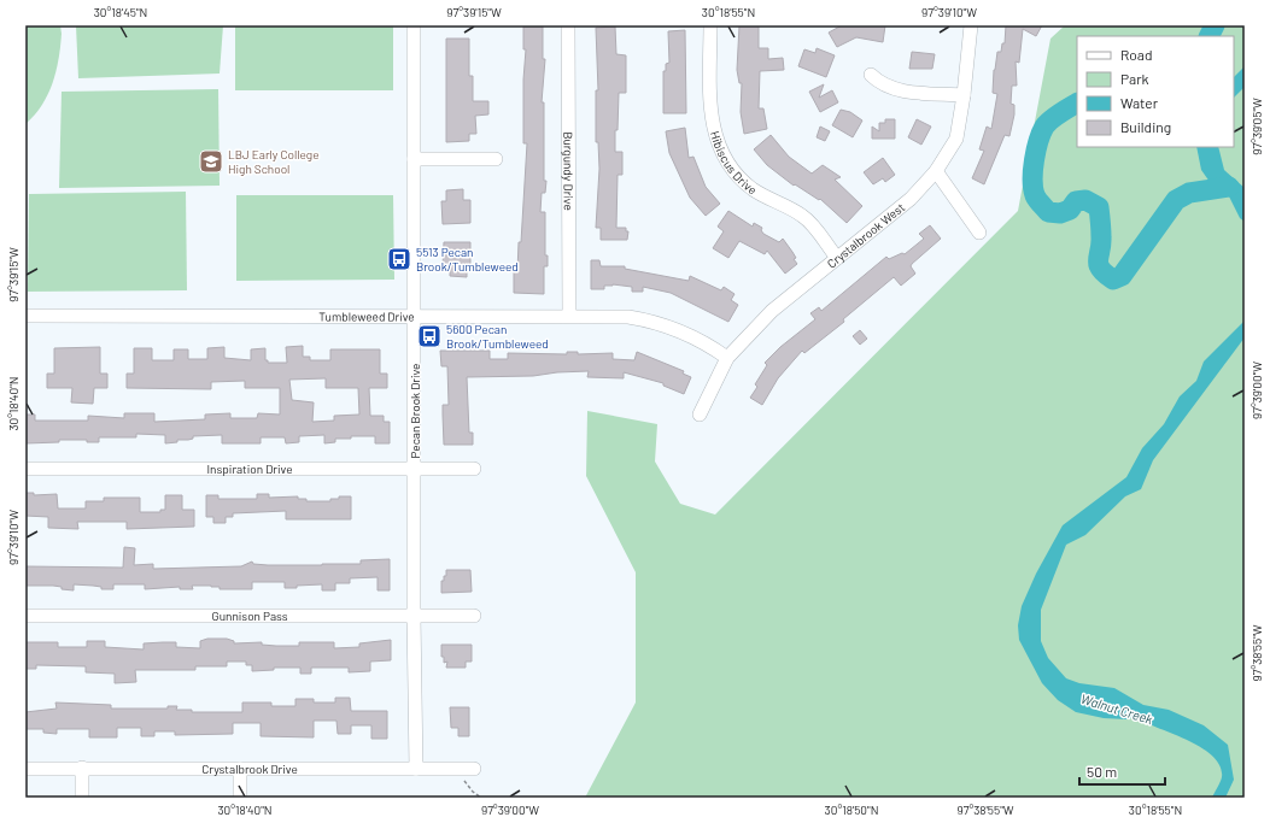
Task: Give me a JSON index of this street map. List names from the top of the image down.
{
  "streets": {
    "street": [
      "Hibiscus Drive",
      "Burgundy Drive",
      "Crystalbrook West",
      "Tumbleweed Drive",
      "Pecan Brook Drive",
      "Inspiration Drive",
      "Gunnison Pass",
      "Crystalbrook Drive"
    ]
  },
  "crossings": [
    ["Hibiscus Drive", "Crystalbrook West"],
    ["Burgundy Drive", "Tumbleweed Drive"],
    ["Crystalbrook West", "Tumbleweed Drive"],
    ["Tumbleweed Drive", "Pecan Brook Drive"],
    ["Pecan Brook Drive", "Inspiration Drive"],
    ["Pecan Brook Drive", "Gunnison Pass"],
    ["Pecan Brook Drive", "Crystalbrook Drive"]
  ],
  "water": ["Walnut Creek"],
  "places": {
    "school or university": ["LBJ Early College High School"],
    "bus stop": ["5513 Pecan Brook/Tumbleweed", "5600 Pecan Brook/Tumbleweed"]
  },
  "legend": [
    "Road",
    "Park",
    "Water",
    "Building"
  ],
  "scale_bar": "50 m",
  "coordinates": [
    "30°18'45\"N",
    "97°39'15\"W",
    "30°18'55\"N",
    "97°39'10\"W",
    "97°39'05\"W",
    "97°39'00\"W",
    "30°18'40\"N",
    "97°38'55\"W",
    "30°18'50\"N"
  ]
}
